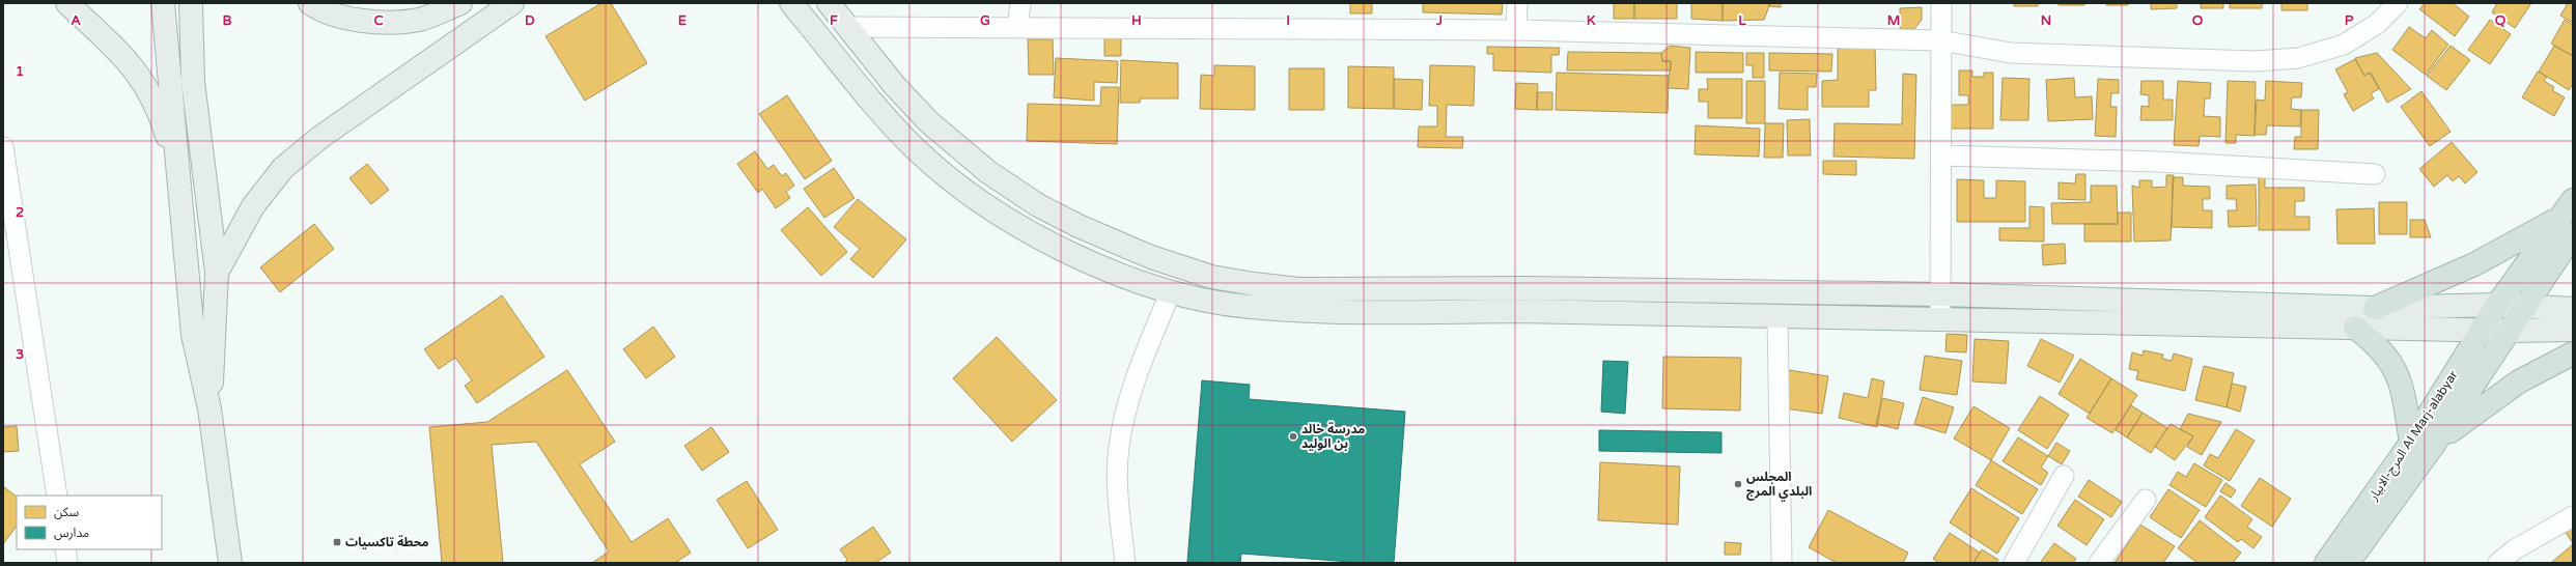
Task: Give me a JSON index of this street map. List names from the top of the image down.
{
  "streets": {
    "highway": ["المرج-الابيار Al Marj-alabyar"]
  },
  "places": {
    "other": ["مدرسة خالد بن الوليد", "المجلس البلدي المرج"],
    "transit": ["محطة تاكسيات"]
  },
  "legend": ["سكن", "مدارس"],
  "grid": {
    "columns": [
      "A",
      "B",
      "C",
      "D",
      "E",
      "F",
      "G",
      "H",
      "I",
      "J",
      "K",
      "L",
      "M",
      "N",
      "O",
      "P",
      "Q"
    ],
    "rows": ["1", "2", "3"]
  }
}
